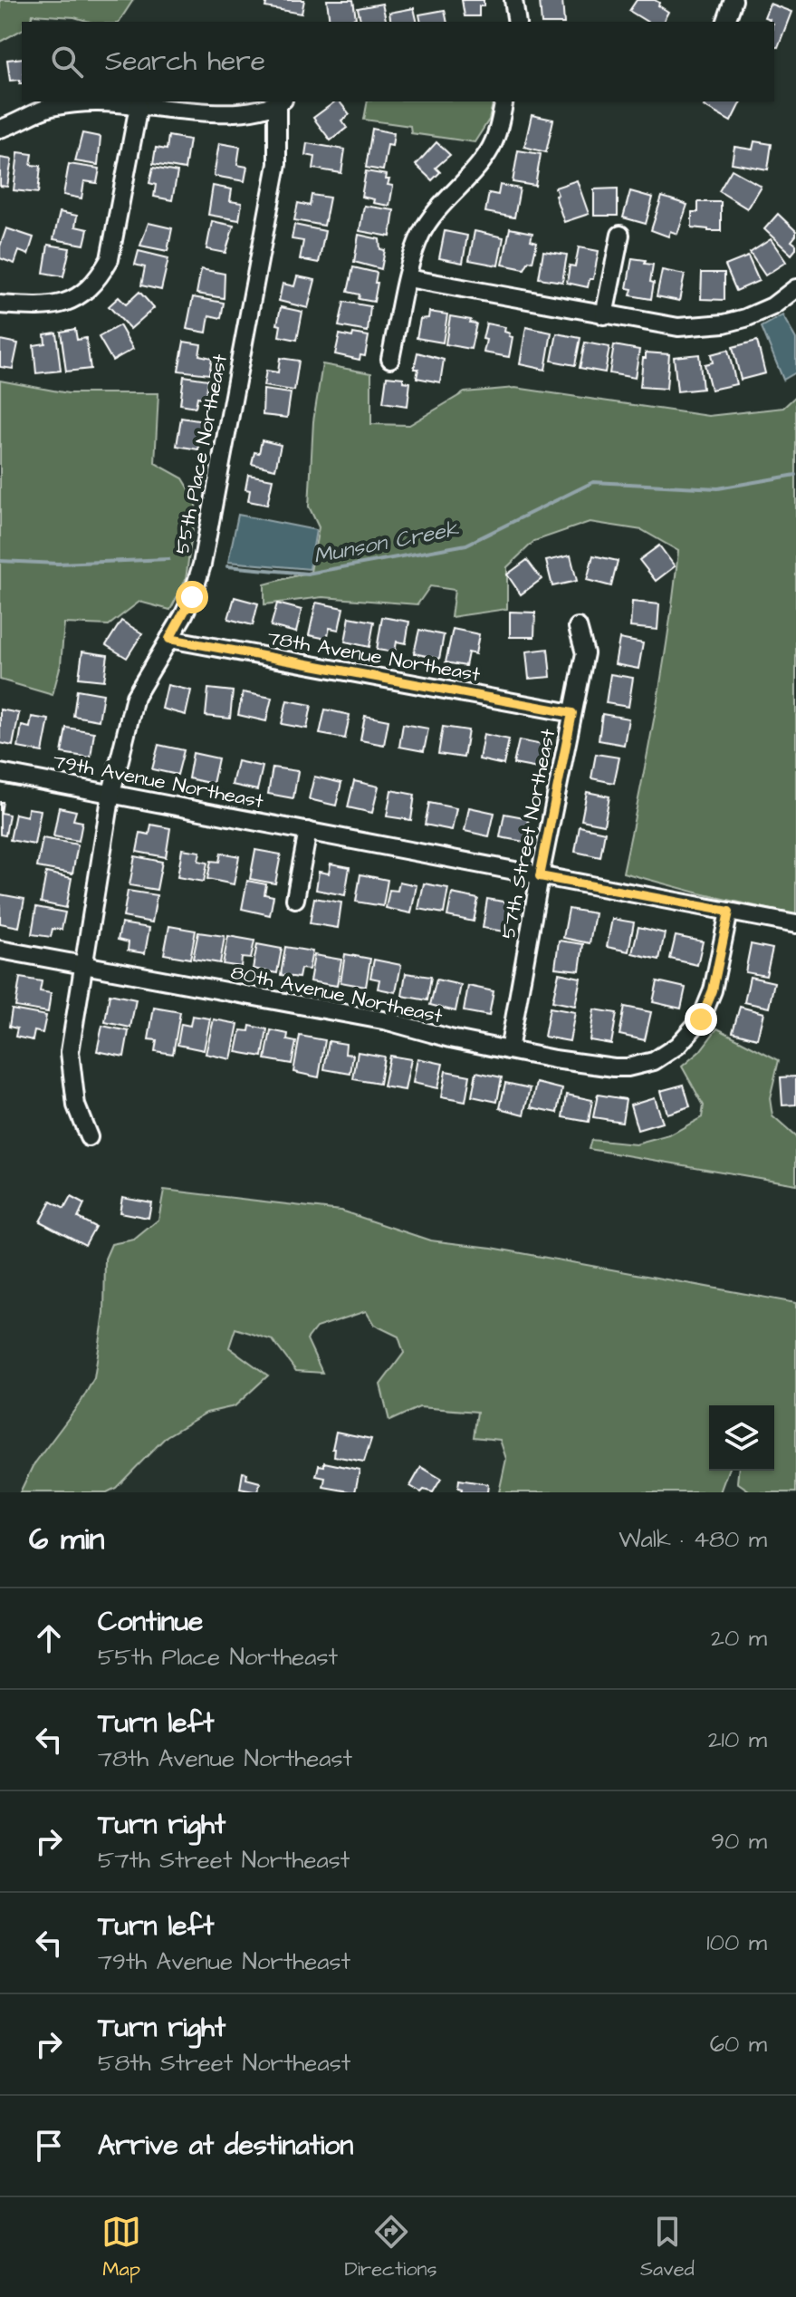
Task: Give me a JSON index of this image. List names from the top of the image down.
{
  "streets": {
    "street": [
      "55th Place Northeast",
      "78th Avenue Northeast",
      "79th Avenue Northeast",
      "57th Street Northeast",
      "80th Avenue Northeast"
    ]
  },
  "crossings": [
    ["55th Place Northeast", "78th Avenue Northeast"],
    ["55th Place Northeast", "79th Avenue Northeast"],
    ["55th Place Northeast", "80th Avenue Northeast"],
    ["78th Avenue Northeast", "57th Street Northeast"],
    ["79th Avenue Northeast", "57th Street Northeast"],
    ["79th Avenue Northeast", "80th Avenue Northeast"],
    ["57th Street Northeast", "80th Avenue Northeast"]
  ],
  "water": ["Munson Creek"],
  "page": {
    "search": "Search here",
    "heading": ["6 min", "Walk · 480 m"],
    "list": [
      ["Continue", "55th Place Northeast", "20 m"],
      ["Turn left", "78th Avenue Northeast", "210 m"],
      ["Turn right", "57th Street Northeast", "90 m"],
      ["Turn left", "79th Avenue Northeast", "100 m"],
      ["Turn right", "58th Street Northeast", "60 m"],
      "Arrive at destination"
    ],
    "nav": ["Map", "Directions", "Saved"]
  }
}
